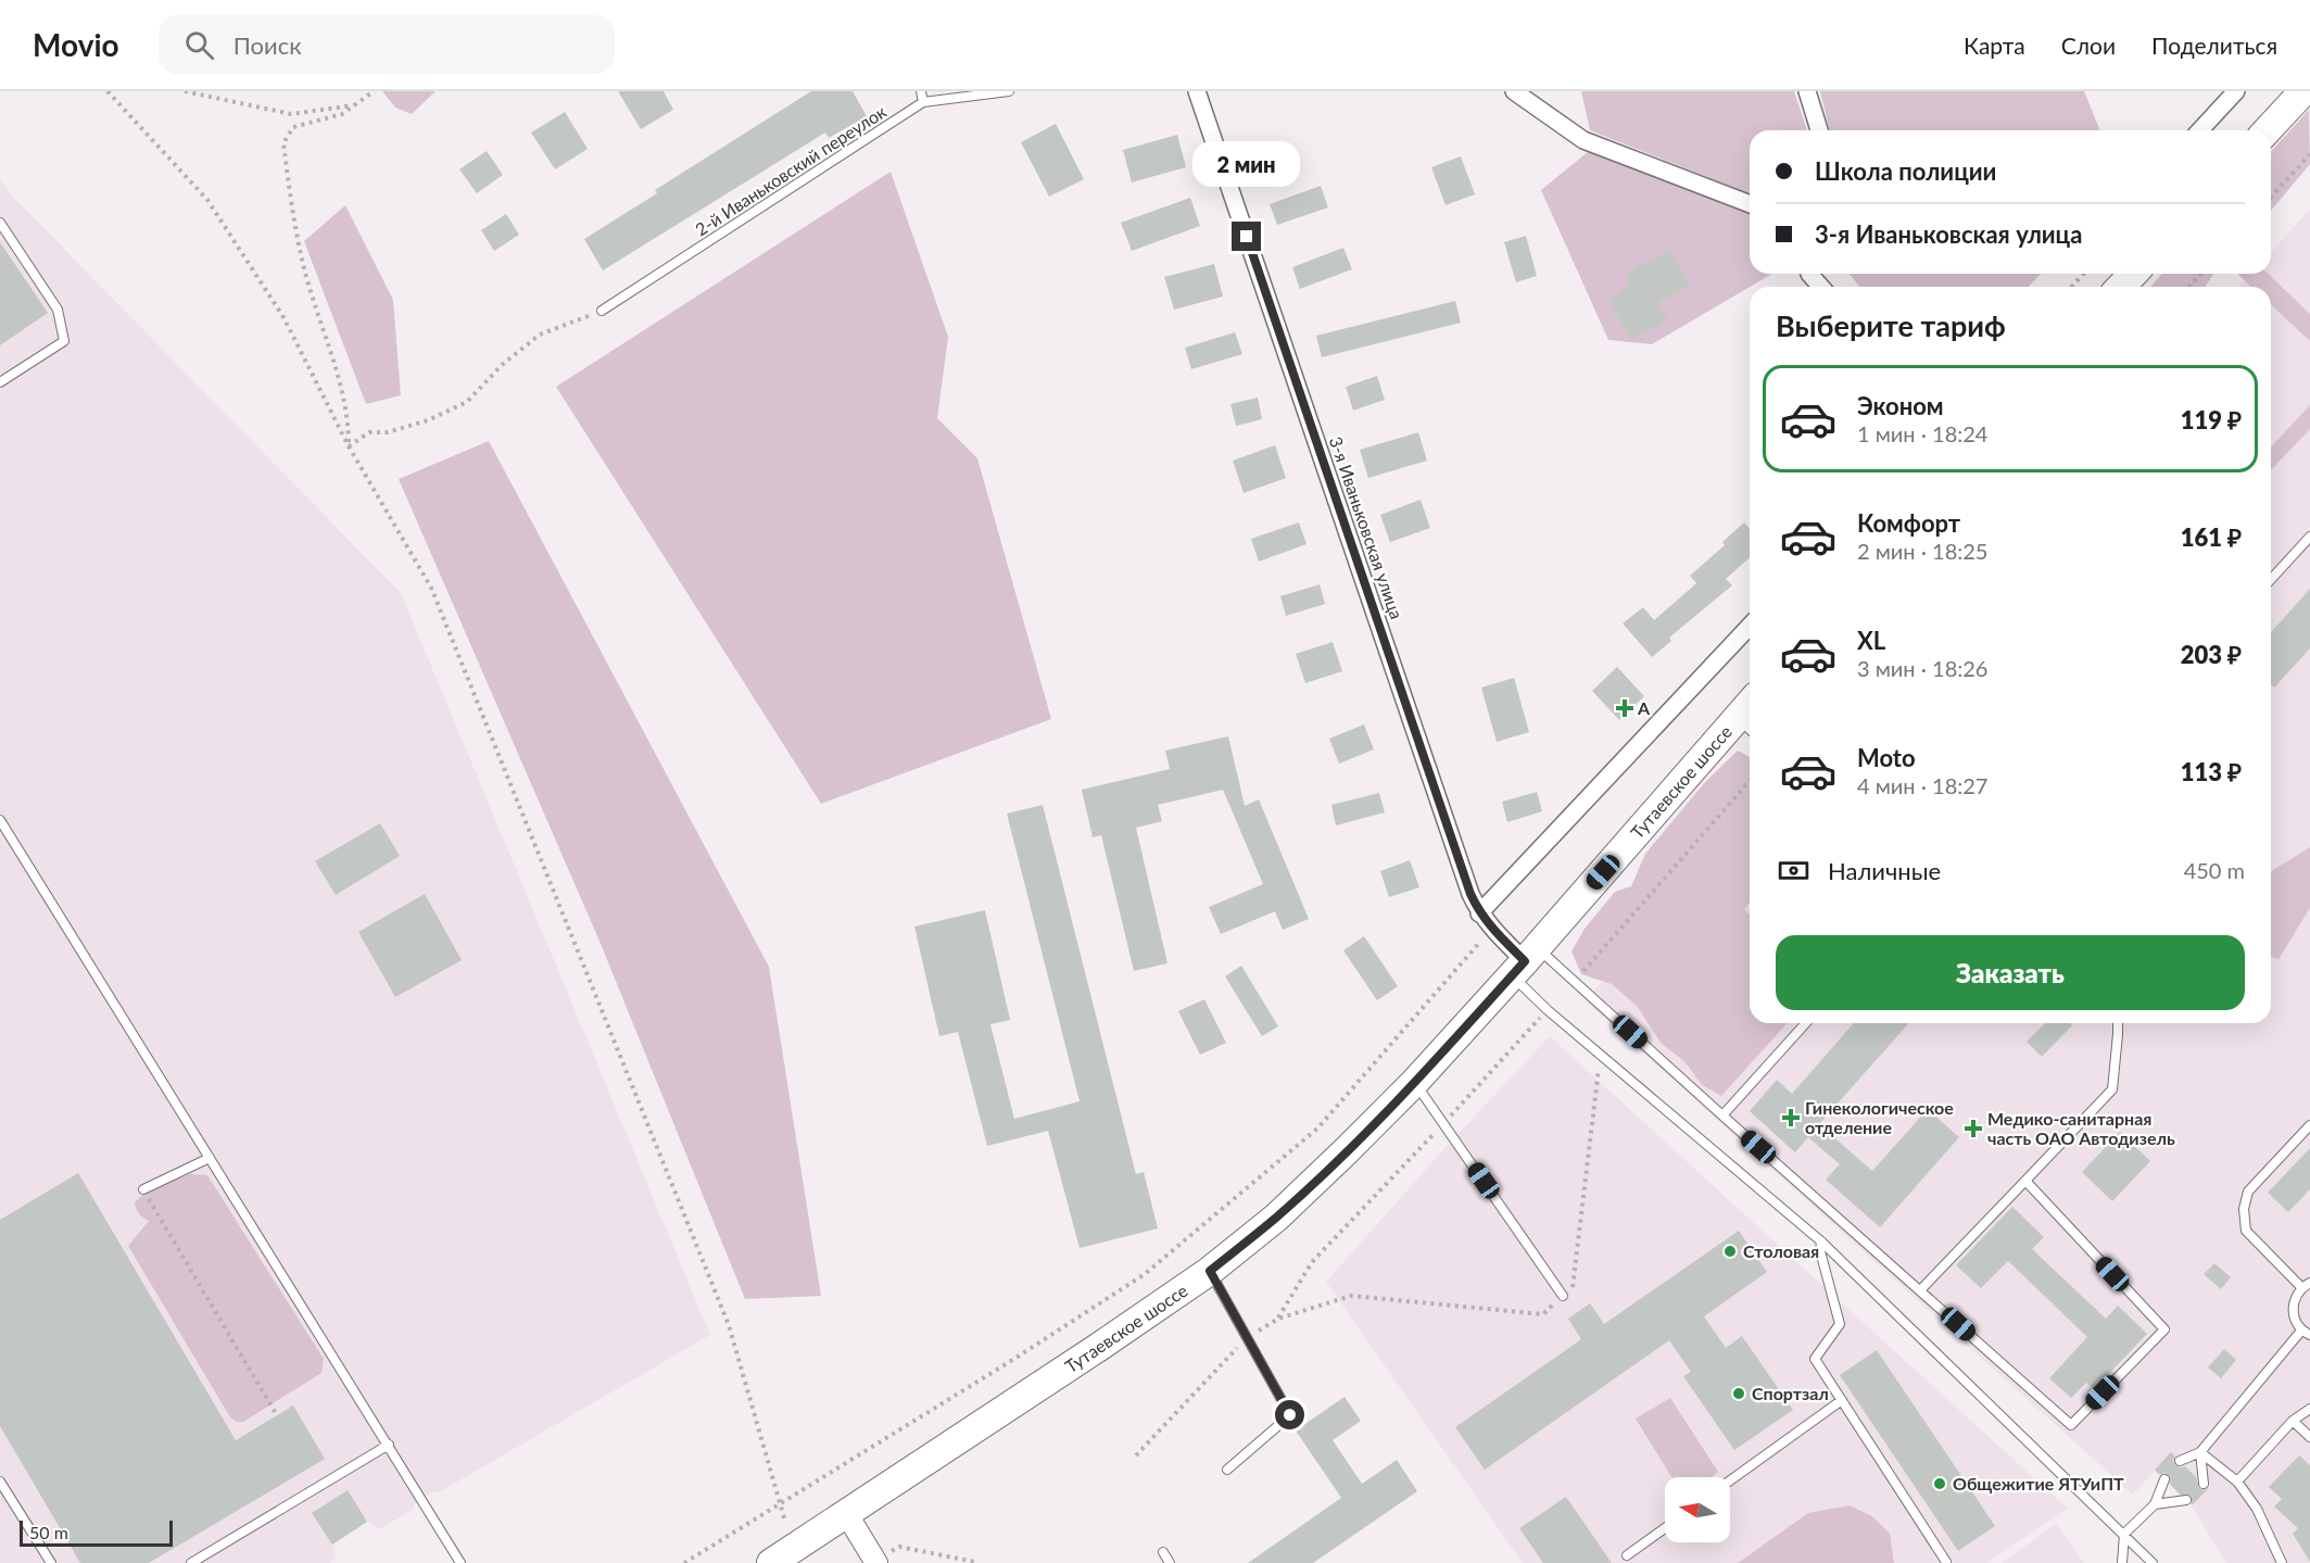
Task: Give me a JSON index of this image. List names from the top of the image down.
{
  "streets": {
    "main road": ["Тутаевское шоссе"],
    "street": ["3-я Иваньковская улица"],
    "lane": ["2-й Иваньковский переулок"]
  },
  "crossings": [
    ["3-я Иваньковская улица", "Тутаевское шоссе"]
  ],
  "places": {
    "health": ["А", "Гинекологическое отделение", "Медико-санитарная часть ОАО Автодизель"],
    "other": ["Столовая", "Спортзал", "Общежитие ЯТУиПТ"]
  },
  "scale_bar": "50 m",
  "north": "left",
  "page": {
    "header": "Movio",
    "search": "Поиск",
    "nav": ["Карта", "Слои", "Поделиться"],
    "banner": ["Школа полиции", "3-я Иваньковская улица"],
    "bubble": "2 мин",
    "heading": "Выберите тариф",
    "list": [
      {
        "name": "Эконом",
        "note": "1 мин · 18:24",
        "value": "119 ₽"
      },
      {
        "name": "Комфорт",
        "note": "2 мин · 18:25",
        "value": "161 ₽"
      },
      {
        "name": "XL",
        "note": "3 мин · 18:26",
        "value": "203 ₽"
      },
      {
        "name": "Moto",
        "note": "4 мин · 18:27",
        "value": "113 ₽"
      }
    ],
    "pay": ["Наличные", "450 m"],
    "buttons": "Заказать",
    "scale": "50 m"
  }
}
